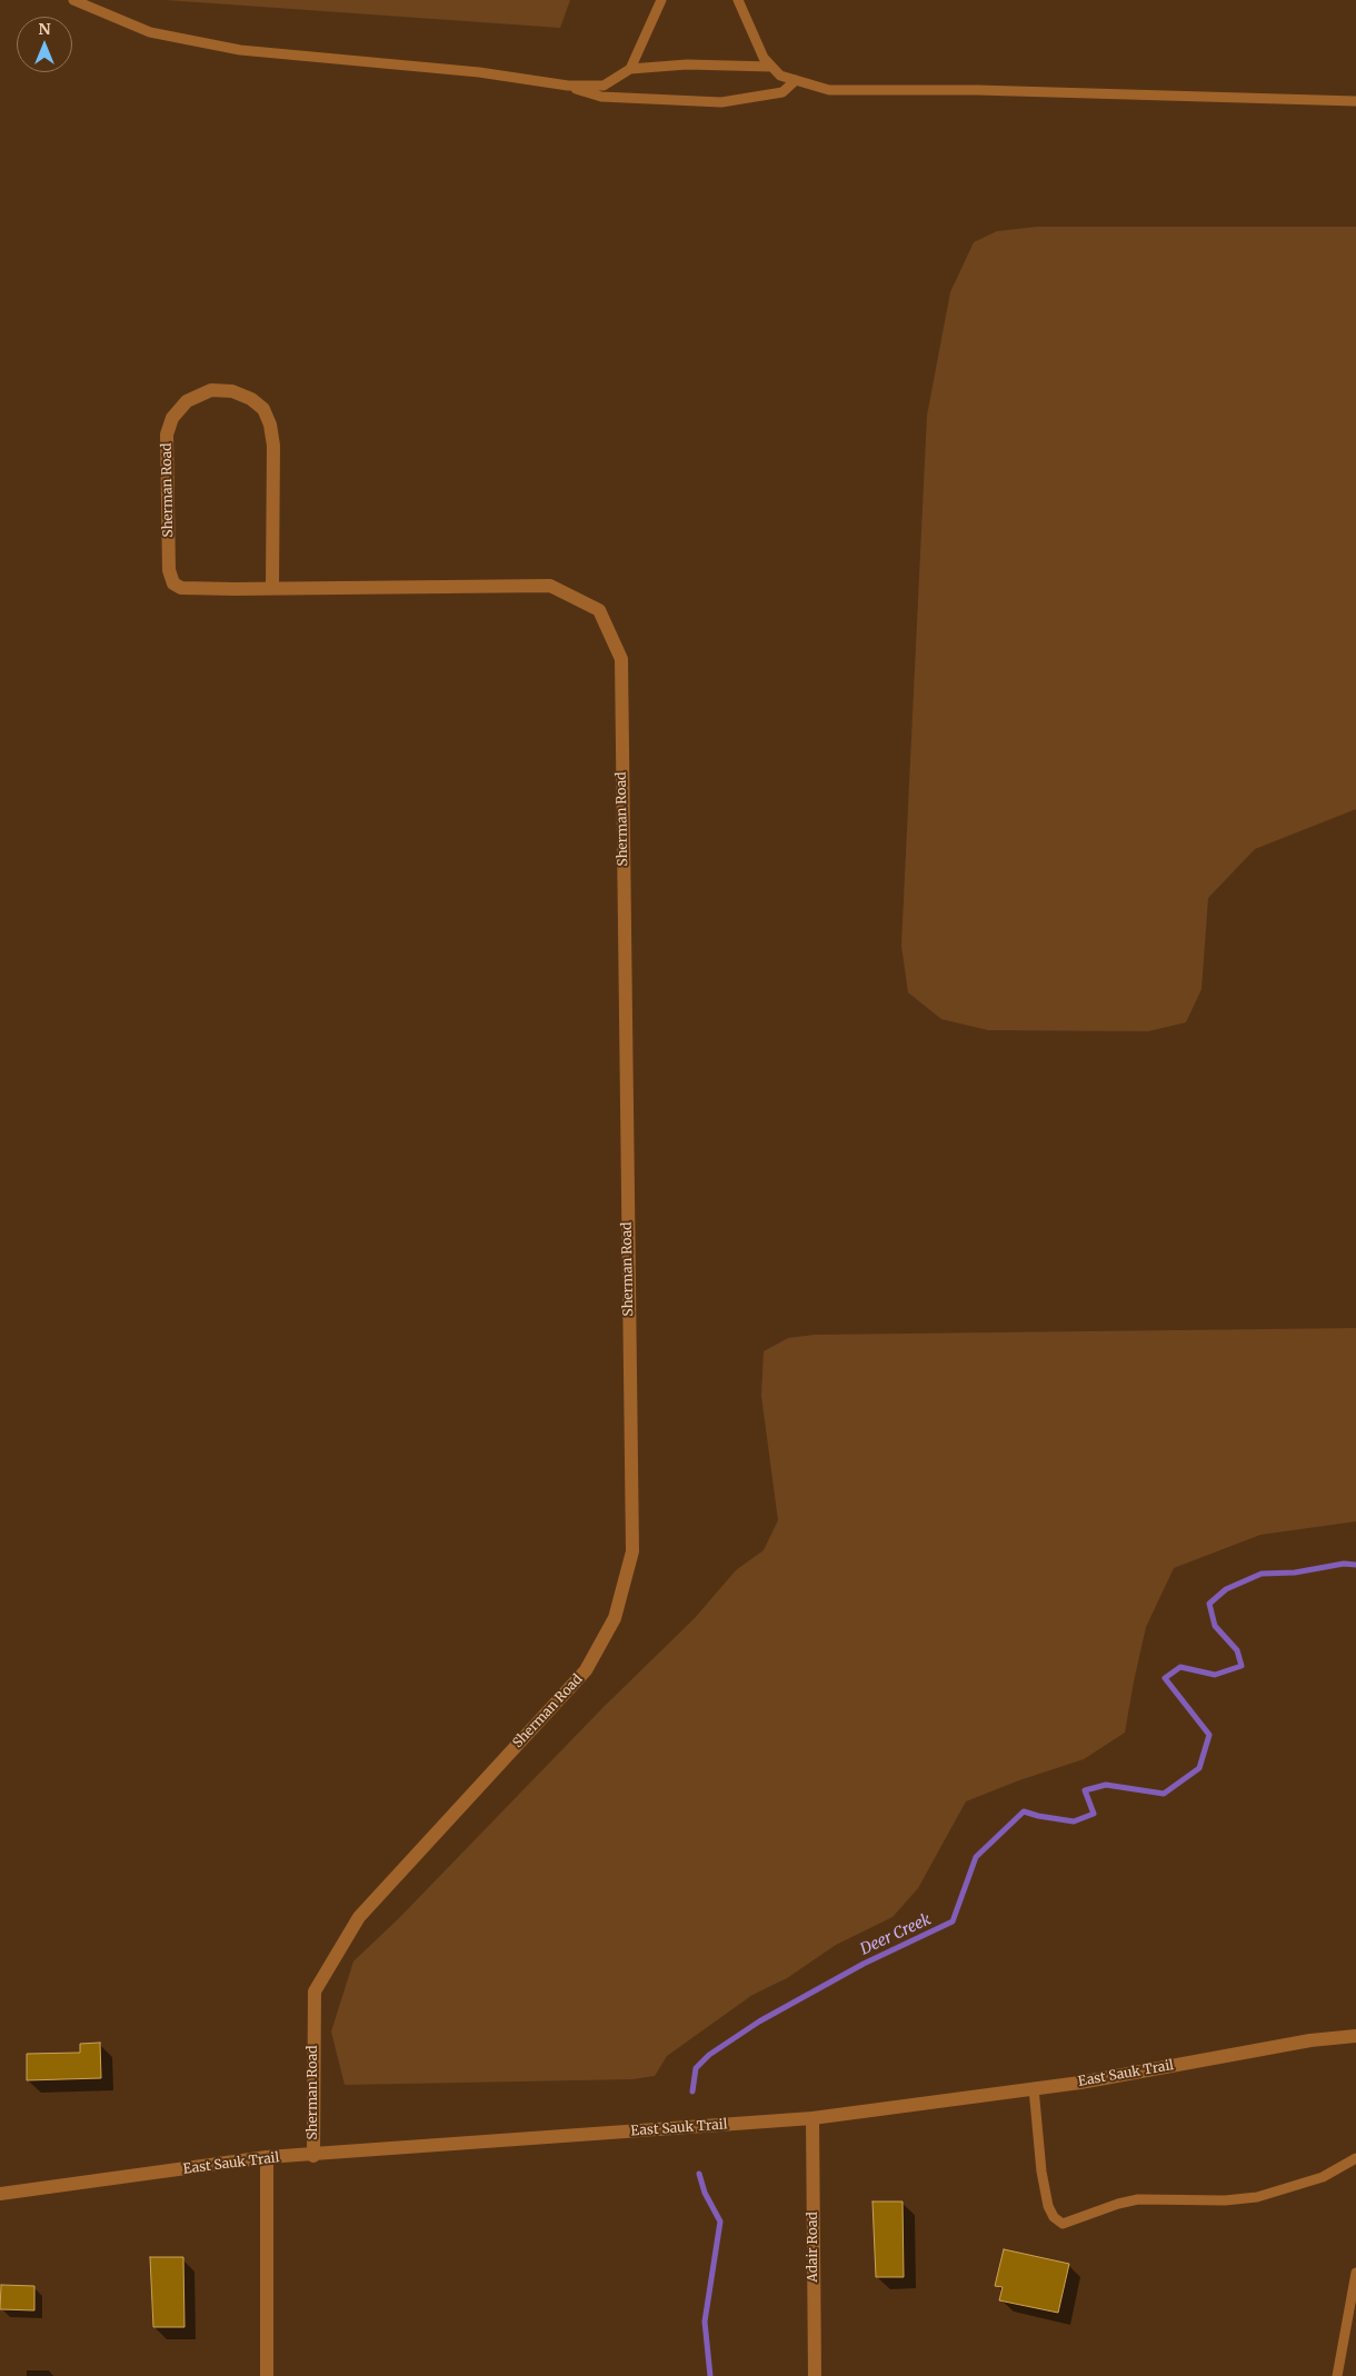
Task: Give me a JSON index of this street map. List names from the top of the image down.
{
  "streets": {
    "street": ["Sherman Road", "East Sauk Trail", "Adair Road"]
  },
  "crossings": [
    ["Sherman Road", "East Sauk Trail"],
    ["East Sauk Trail", "Adair Road"]
  ],
  "water": ["Deer Creek"],
  "north": "top"
}
